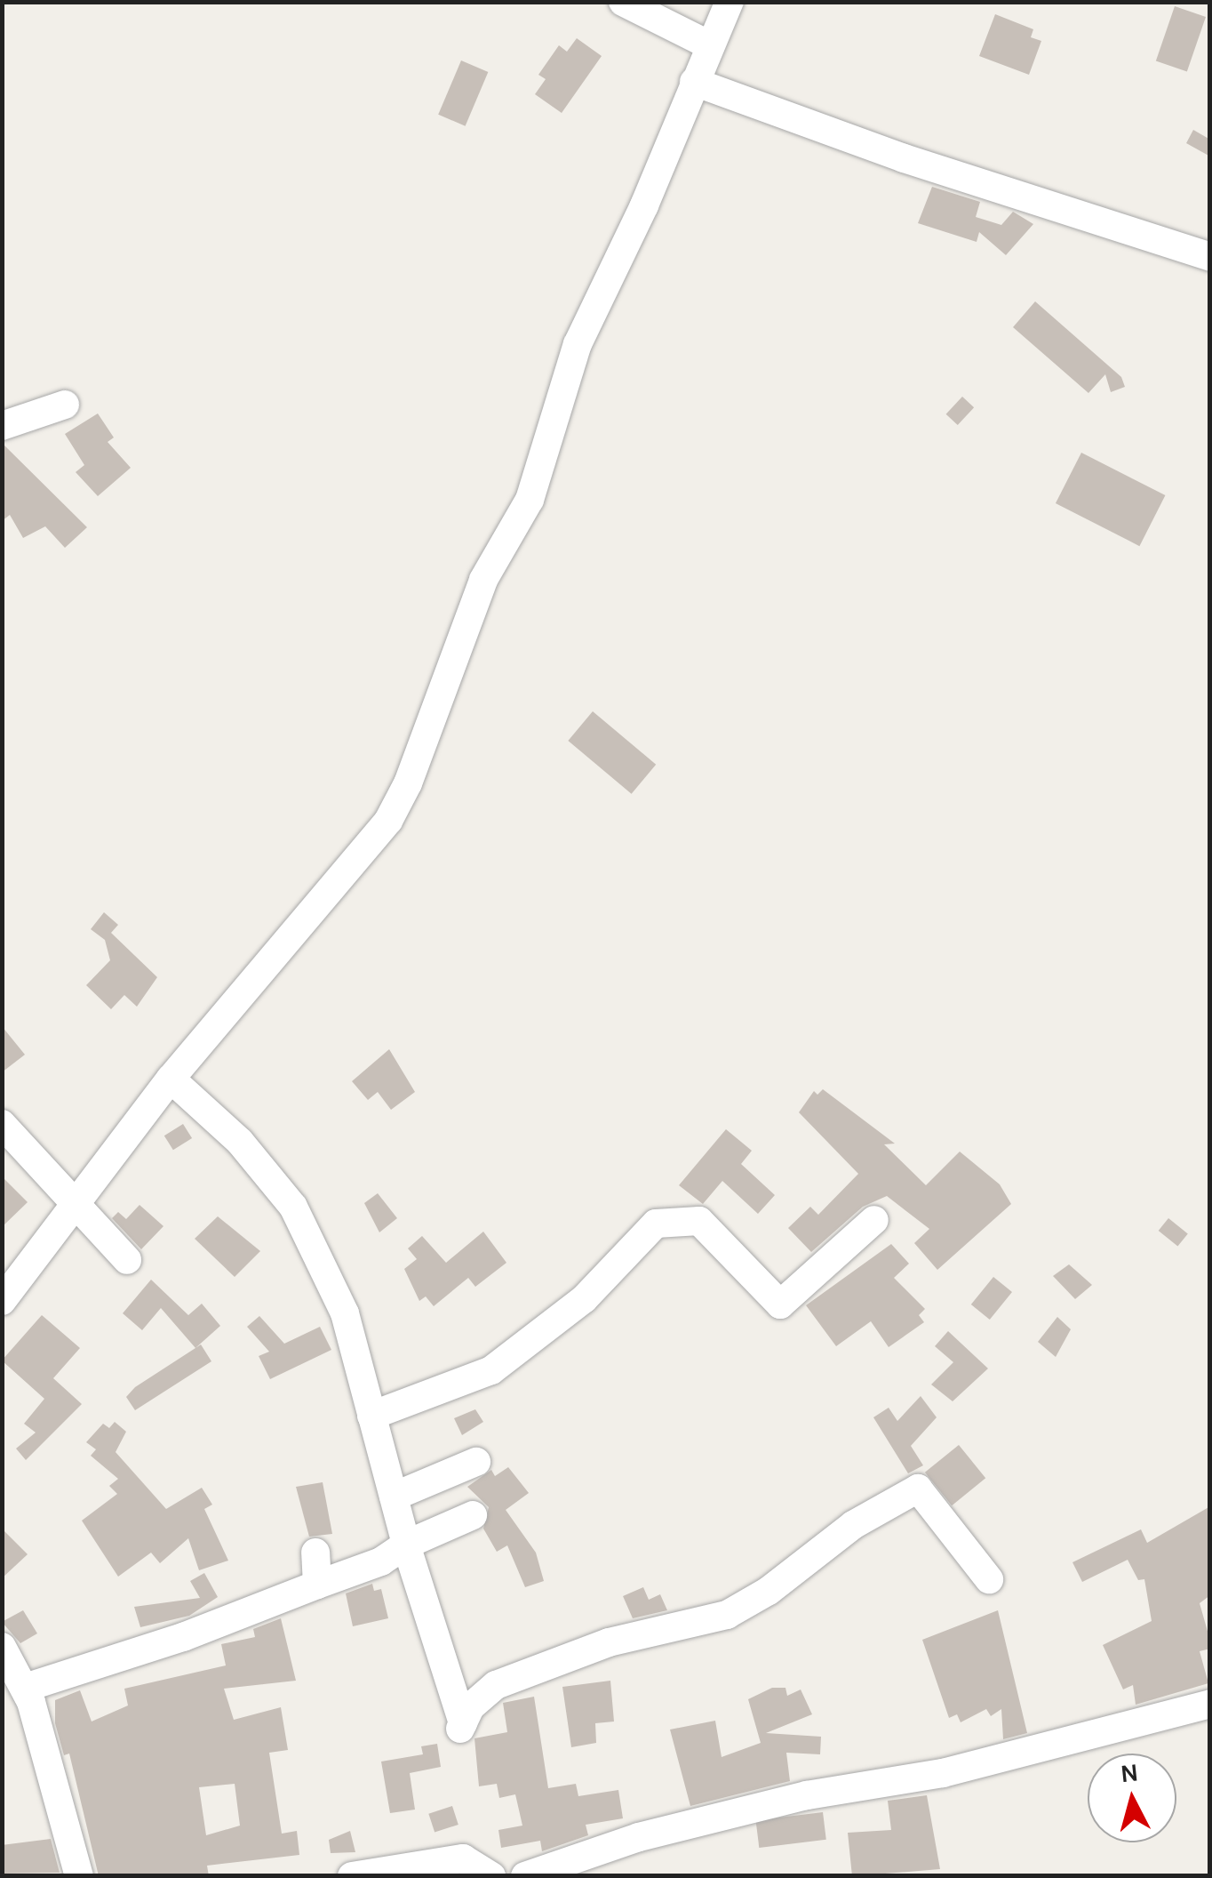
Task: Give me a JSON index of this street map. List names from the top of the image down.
{
  "north": "top"
}
